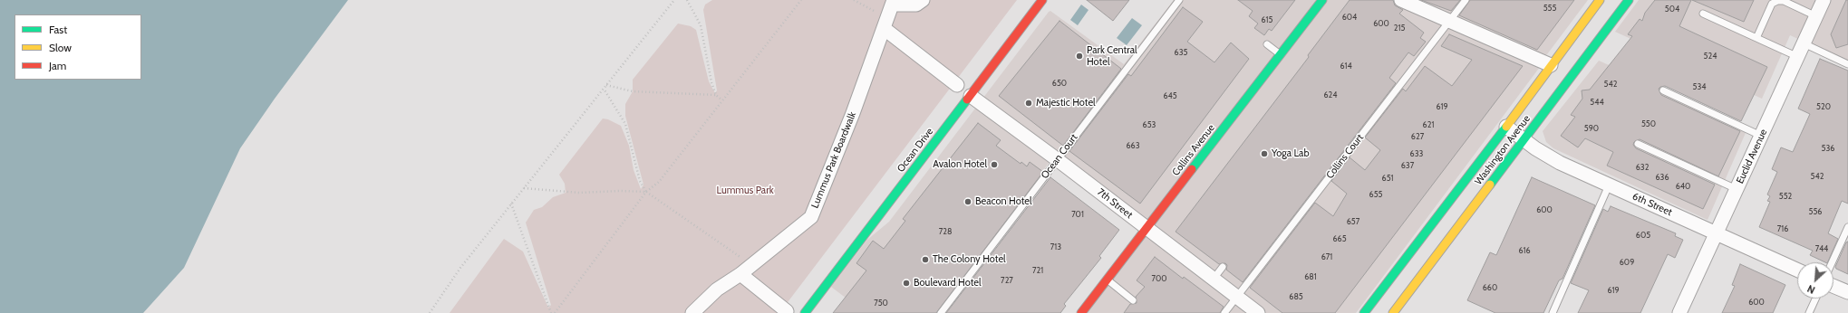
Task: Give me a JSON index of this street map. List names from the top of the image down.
{
  "streets": {
    "main road": ["Ocean Drive", "Collins Avenue", "Washington Avenue"],
    "street": [
      "Euclid Avenue",
      "Lummus Park Boardwalk",
      "7th Street",
      "6th Street"
    ],
    "lane": ["Ocean Court", "Collins Court"]
  },
  "crossings": [
    ["Ocean Drive", "7th Street"],
    ["Collins Avenue", "7th Street"],
    ["Washington Avenue", "6th Street"],
    ["Ocean Court", "7th Street"],
    ["Collins Court", "7th Street"],
    ["Euclid Avenue", "6th Street"]
  ],
  "parks": ["Lummus Park"],
  "places": [
    "Park Central Hotel",
    "Majestic Hotel",
    "Yoga Lab",
    "Avalon Hotel",
    "Beacon Hotel",
    "The Colony Hotel",
    "Boulevard Hotel"
  ],
  "house_numbers": [
    "555",
    "504",
    "604",
    "615",
    "600",
    "215",
    "635",
    "524",
    "614",
    "650",
    "542",
    "534",
    "624",
    "645",
    "544",
    "619",
    "520",
    "550",
    "653",
    "621",
    "590",
    "627",
    "663",
    "536",
    "633",
    "637",
    "632",
    "542",
    "636",
    "651",
    "640",
    "655",
    "552",
    "600",
    "556",
    "701",
    "657",
    "716",
    "728",
    "605",
    "665",
    "713",
    "744",
    "616",
    "671",
    "609",
    "721",
    "681",
    "700",
    "727",
    "660",
    "619",
    "685",
    "600",
    "750"
  ],
  "legend": ["Fast", "Slow", "Jam"],
  "north": "bottom left"
}
